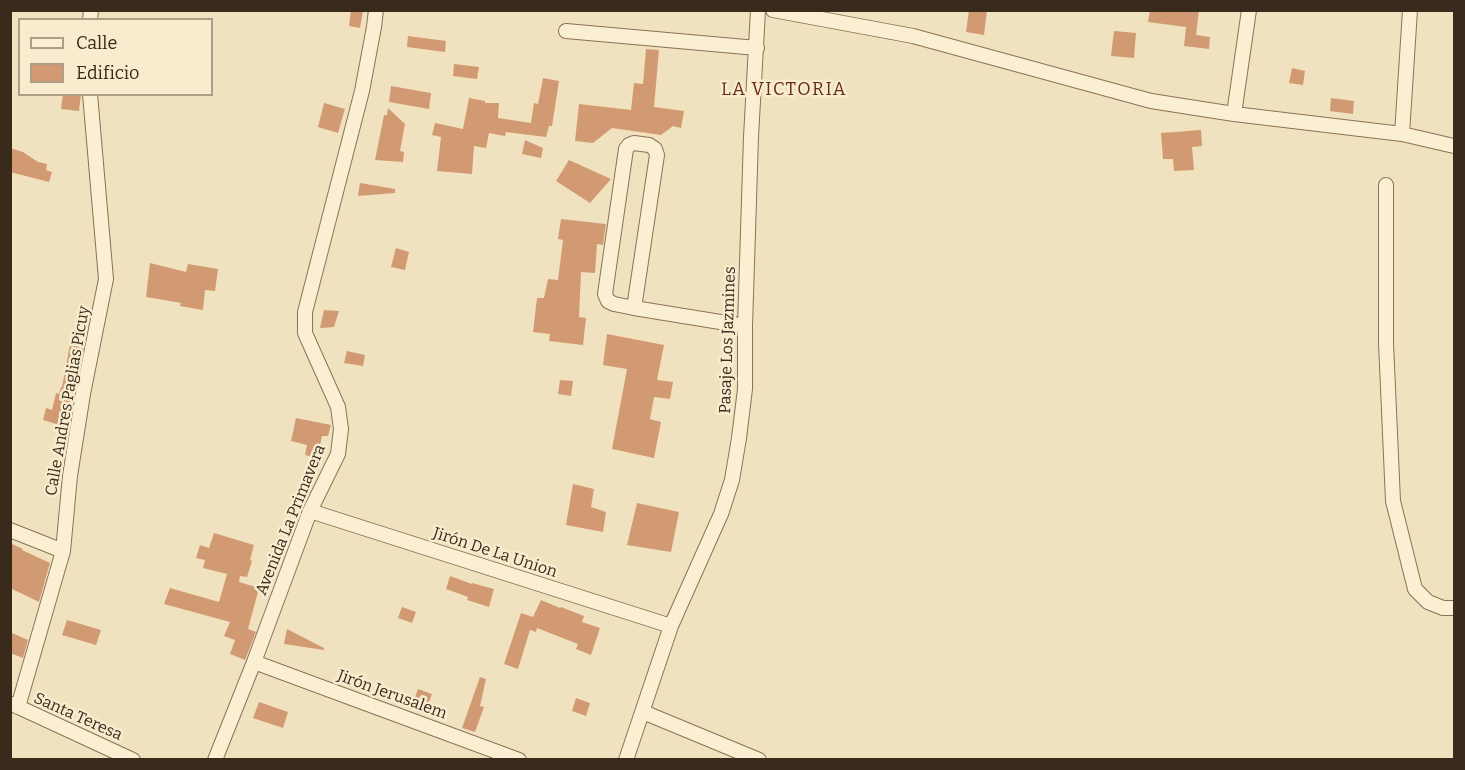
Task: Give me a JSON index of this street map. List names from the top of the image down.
{
  "streets": {
    "street": [
      "Pasaje Los Jazmines",
      "Calle Andres Paglias Picuy",
      "Avenida La Primavera",
      "Jirón De La Union",
      "Jirón Jerusalem",
      "Santa Teresa"
    ]
  },
  "crossings": [
    ["Pasaje Los Jazmines", "Jirón De La Union"],
    ["Calle Andres Paglias Picuy", "Santa Teresa"],
    ["Avenida La Primavera", "Jirón De La Union"],
    ["Avenida La Primavera", "Jirón Jerusalem"]
  ],
  "districts": ["LA VICTORIA"],
  "legend": ["Calle", "Edificio"]
}
